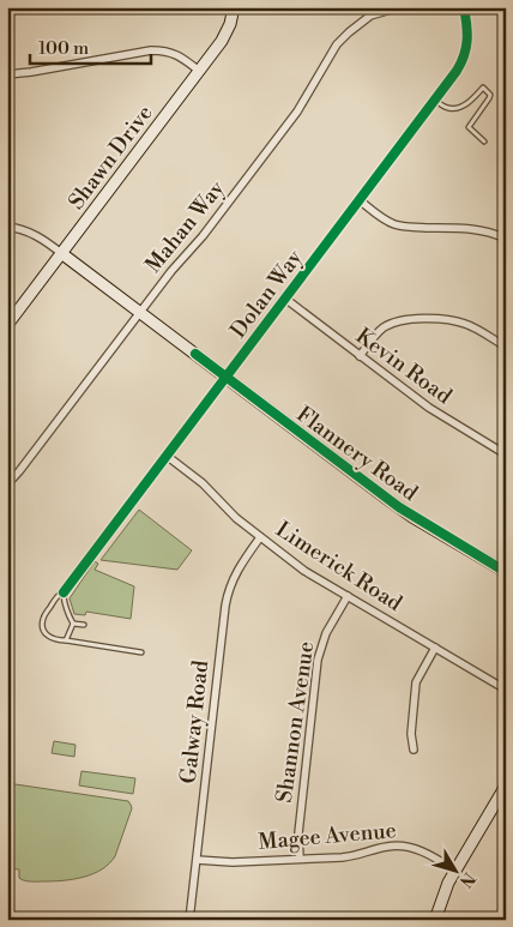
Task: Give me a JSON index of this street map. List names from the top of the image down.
{
  "streets": {
    "street": [
      "Shawn Drive",
      "Mahan Way",
      "Dolan Way",
      "Kevin Road",
      "Flannery Road",
      "Limerick Road",
      "Galway Road",
      "Shannon Avenue",
      "Magee Avenue"
    ]
  },
  "crossings": [
    ["Shawn Drive", "Flannery Road"],
    ["Mahan Way", "Flannery Road"],
    ["Dolan Way", "Kevin Road"],
    ["Dolan Way", "Flannery Road"],
    ["Dolan Way", "Limerick Road"],
    ["Limerick Road", "Galway Road"],
    ["Limerick Road", "Shannon Avenue"],
    ["Galway Road", "Magee Avenue"],
    ["Shannon Avenue", "Magee Avenue"]
  ],
  "scale_bar": "100 m",
  "north": "bottom right"
}
